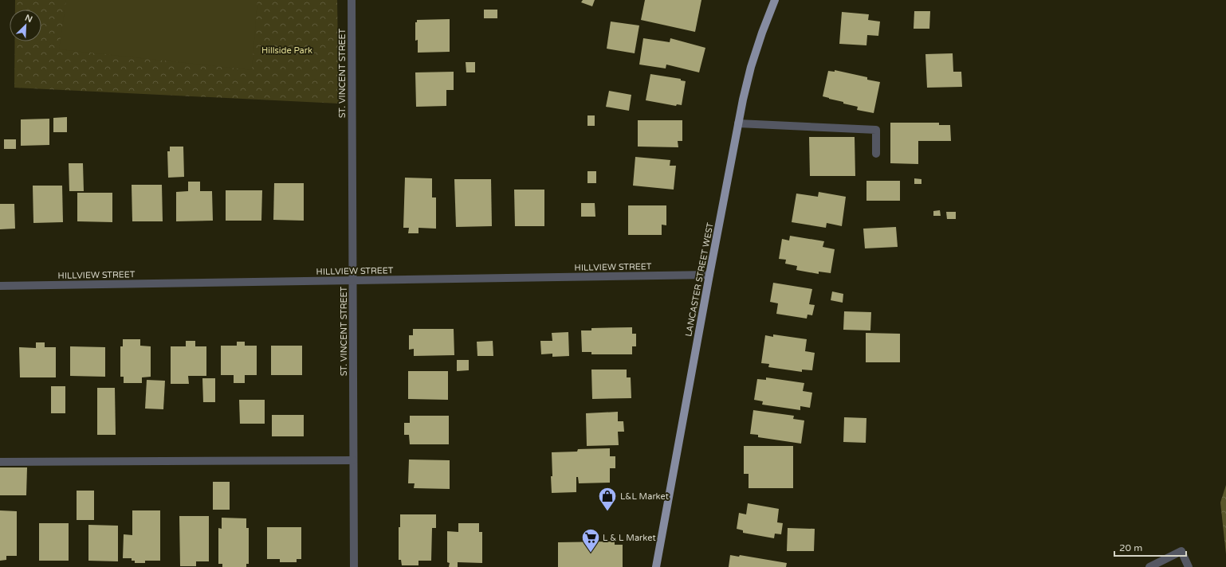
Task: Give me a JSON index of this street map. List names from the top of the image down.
{
  "streets": {
    "main road": ["LANCASTER STREET WEST"],
    "street": ["ST. VINCENT STREET", "HILLVIEW STREET"]
  },
  "crossings": [
    ["ST. VINCENT STREET", "HILLVIEW STREET"],
    ["HILLVIEW STREET", "LANCASTER STREET WEST"]
  ],
  "parks": ["Hillside Park"],
  "places": {
    "shop": ["L&L Market"],
    "supermarket": ["L & L Market"]
  },
  "scale_bar": "20 m",
  "north": "top right"
}
